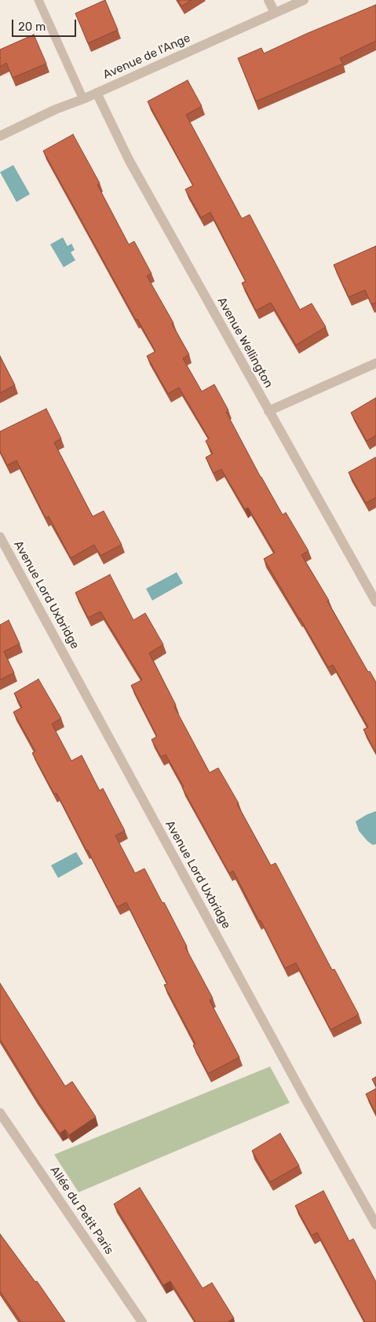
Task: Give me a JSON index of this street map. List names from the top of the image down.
{
  "streets": {
    "street": [
      "Avenue de l'Ange",
      "Avenue Wellington",
      "Avenue Lord Uxbridge",
      "Allée du Petit Paris"
    ]
  },
  "crossings": [
    ["Avenue de l'Ange", "Avenue Wellington"]
  ],
  "scale_bar": "20 m"
}
